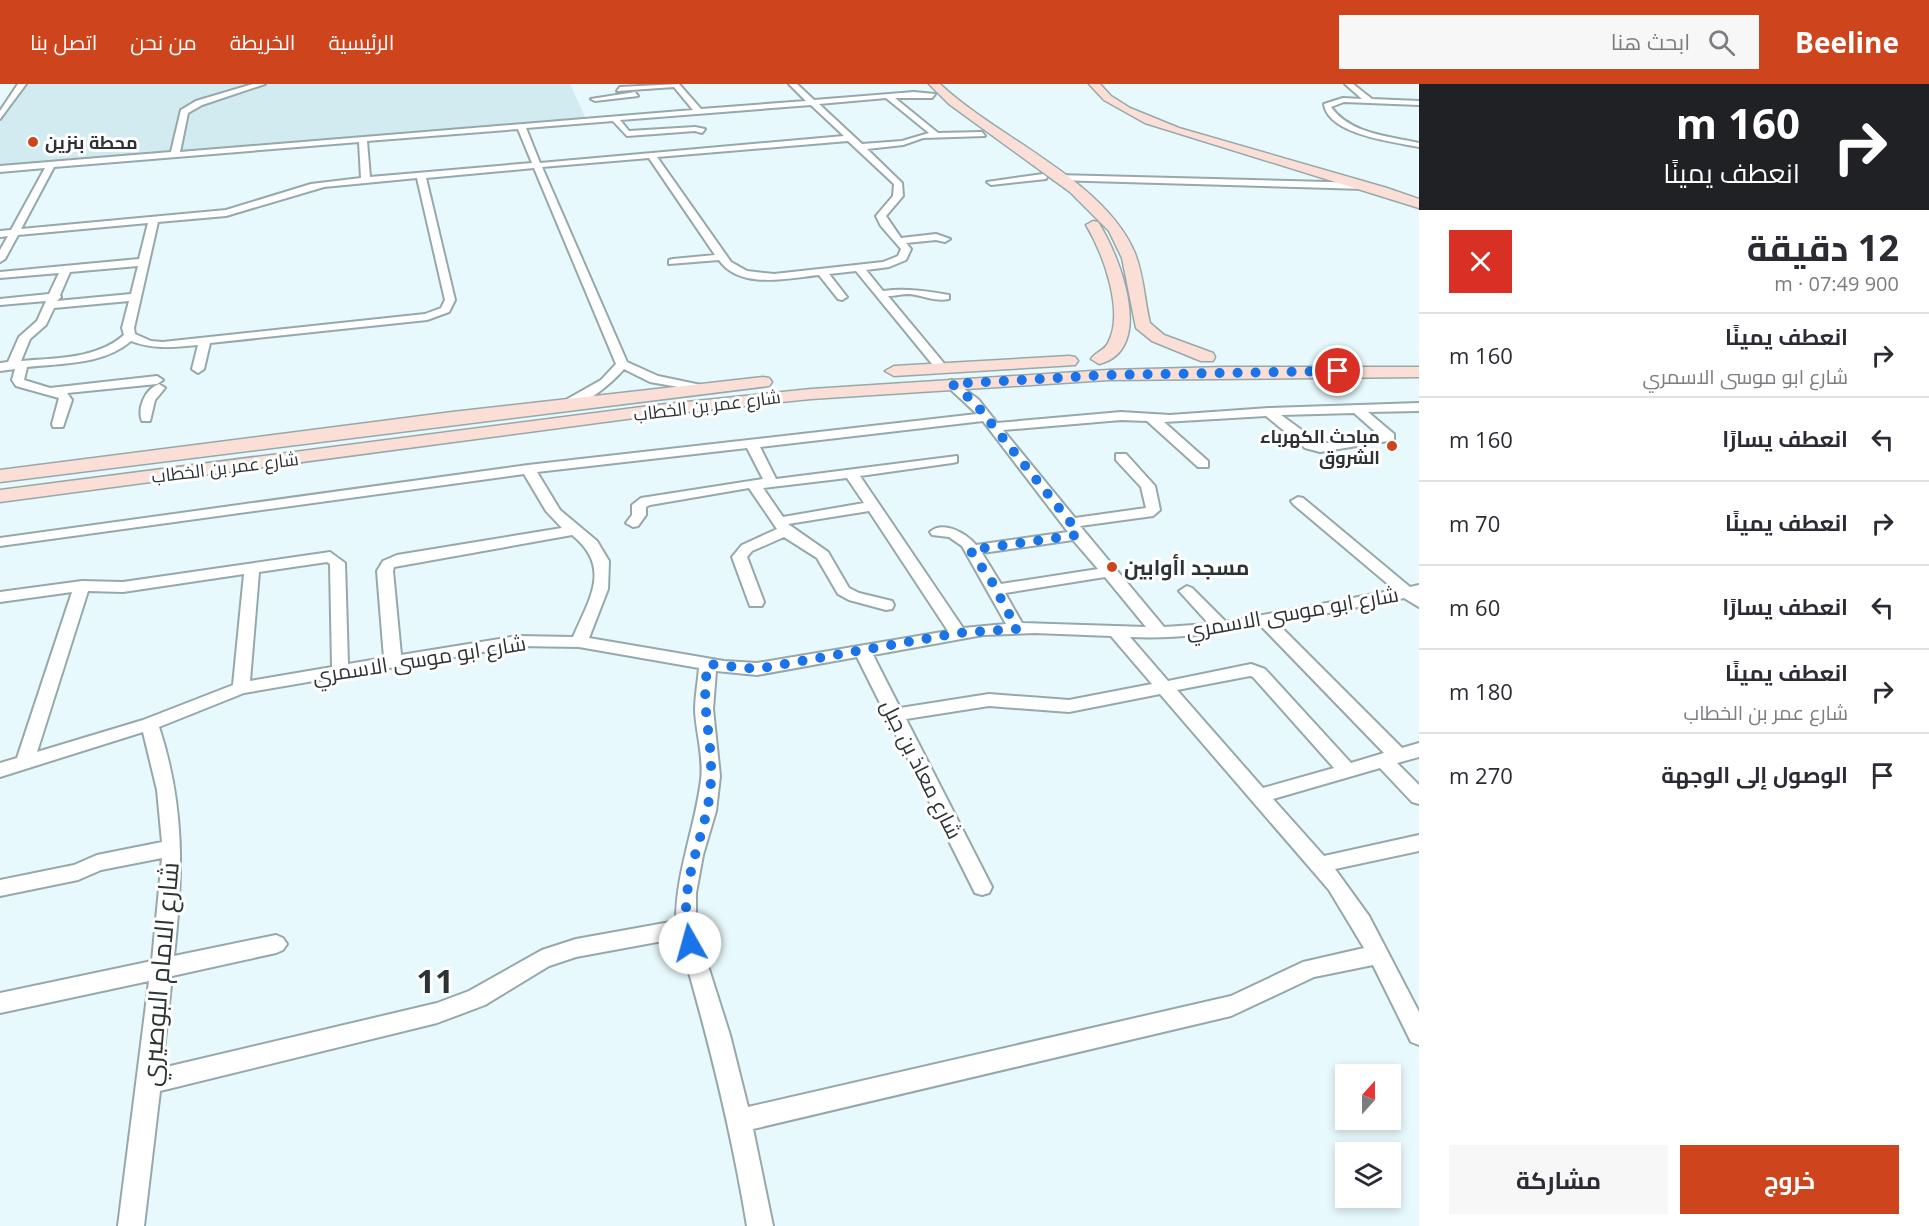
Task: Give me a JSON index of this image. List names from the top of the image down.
{
  "streets": {
    "street": [
      "شارع عمر بن الخطاب",
      "شارع ابو موسى الاسمري",
      "شارع معاذ بن جبل",
      "شارع الامام البوصيري"
    ]
  },
  "crossings": [
    ["شارع ابو موسى الاسمري", "شارع معاذ بن جبل"],
    ["شارع ابو موسى الاسمري", "شارع الامام البوصيري"]
  ],
  "districts": ["11"],
  "places": ["محطة بنزين", "مباحث الكهرباء الشروق", "مسجد اأوابين"],
  "north": "top",
  "page": {
    "header": "Beeline",
    "search": "ابحث هنا",
    "nav": [
      "الرئيسية",
      "الخريطة",
      "من نحن",
      "اتصل بنا"
    ],
    "turn": ["160 m", "انعطف يمينًا"],
    "heading": ["12 دقيقة", "900 m · 07:49"],
    "list": [
      {
        "name": "انعطف يمينًا",
        "note": "شارع ابو موسى الاسمري",
        "value": "160 m"
      },
      {
        "name": "انعطف يسارًا",
        "value": "160 m"
      },
      {
        "name": "انعطف يمينًا",
        "value": "70 m"
      },
      {
        "name": "انعطف يسارًا",
        "value": "60 m"
      },
      {
        "name": "انعطف يمينًا",
        "note": "شارع عمر بن الخطاب",
        "value": "180 m"
      },
      {
        "name": "الوصول إلى الوجهة",
        "value": "270 m"
      }
    ],
    "buttons": ["خروج", "مشاركة"]
  }
}
